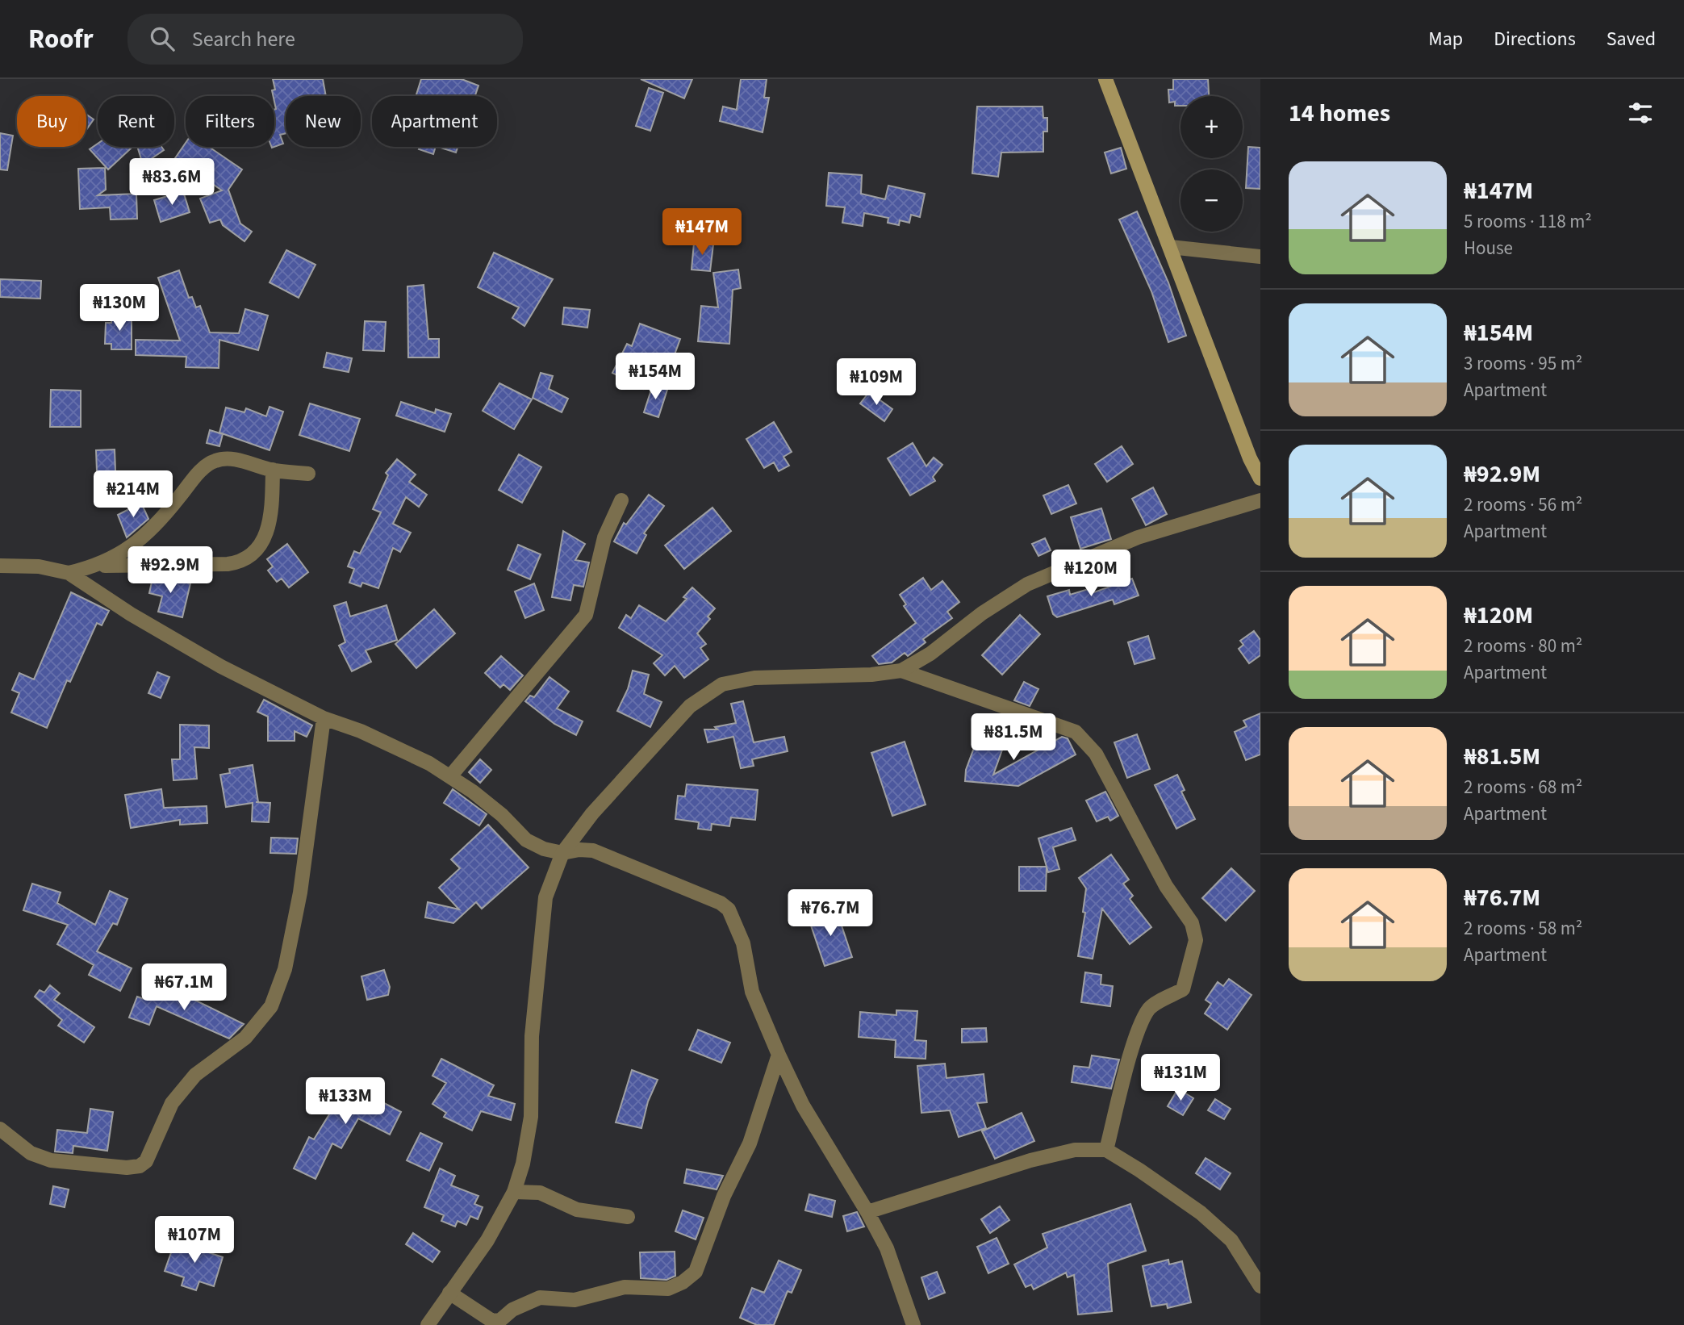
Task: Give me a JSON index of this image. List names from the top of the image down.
{
  "page": {
    "header": "Roofr",
    "search": "Search here",
    "nav": ["Map", "Directions", "Saved"],
    "heading": "14 homes",
    "map_buttons": ["+", "−"],
    "chip": [
      "Buy",
      "Rent",
      "Filters",
      "New",
      "Apartment"
    ],
    "list": [
      {
        "name": "₦147M",
        "note": "5 rooms · 118 m² · House"
      },
      {
        "name": "₦154M",
        "note": "3 rooms · 95 m² · Apartment"
      },
      {
        "name": "₦92.9M",
        "note": "2 rooms · 56 m² · Apartment"
      },
      {
        "name": "₦120M",
        "note": "2 rooms · 80 m² · Apartment"
      },
      {
        "name": "₦81.5M",
        "note": "2 rooms · 68 m² · Apartment"
      },
      {
        "name": "₦76.7M",
        "note": "2 rooms · 58 m² · Apartment"
      }
    ],
    "price": [
      "₦83.6M",
      "₦147M",
      "₦130M",
      "₦154M",
      "₦109M",
      "₦214M",
      "₦92.9M",
      "₦120M",
      "₦81.5M",
      "₦76.7M",
      "₦67.1M",
      "₦131M",
      "₦133M",
      "₦107M"
    ]
  }
}
